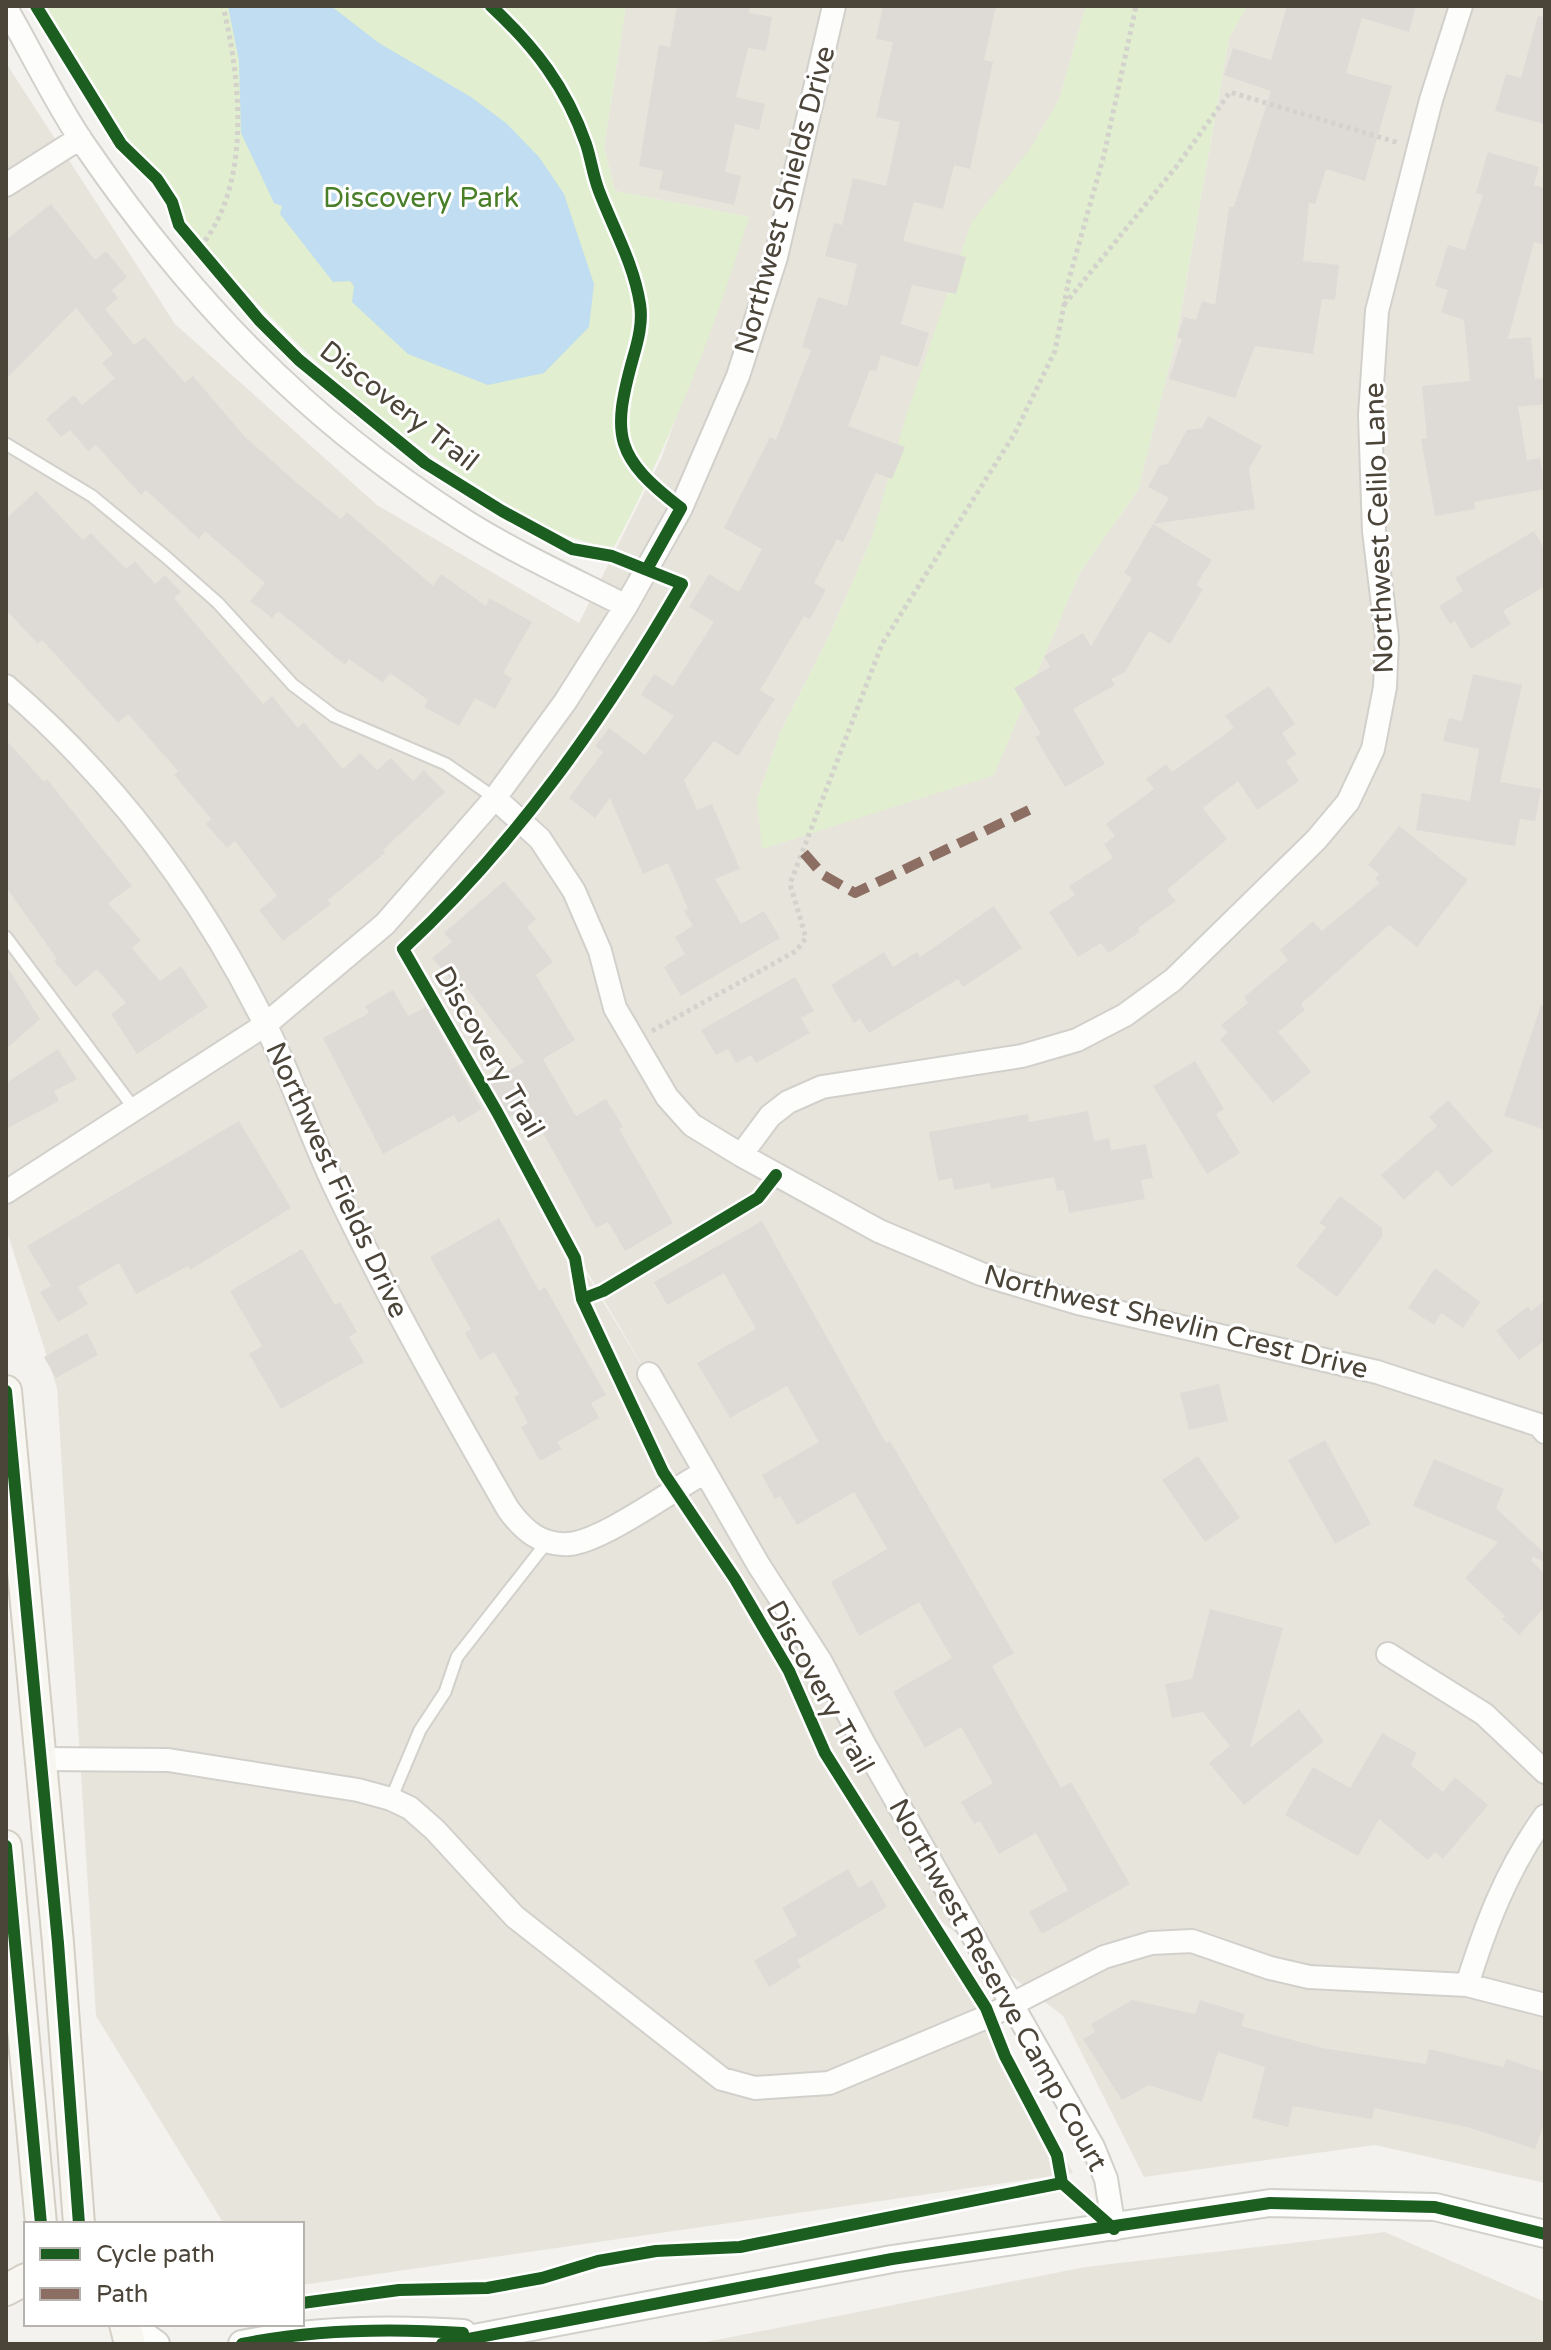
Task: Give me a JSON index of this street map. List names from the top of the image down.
{
  "streets": {
    "street": [
      "Northwest Shields Drive",
      "Northwest Celilo Lane",
      "Northwest Fields Drive",
      "Northwest Shevlin Crest Drive",
      "Northwest Reserve Camp Court"
    ],
    "cycle path": ["Discovery Trail"]
  },
  "crossings": [
    ["Northwest Shields Drive", "Northwest Fields Drive"],
    ["Northwest Shields Drive", "Northwest Shevlin Crest Drive"],
    ["Northwest Celilo Lane", "Northwest Shevlin Crest Drive"]
  ],
  "parks": ["Discovery Park"],
  "legend": ["Cycle path", "Path"]
}
